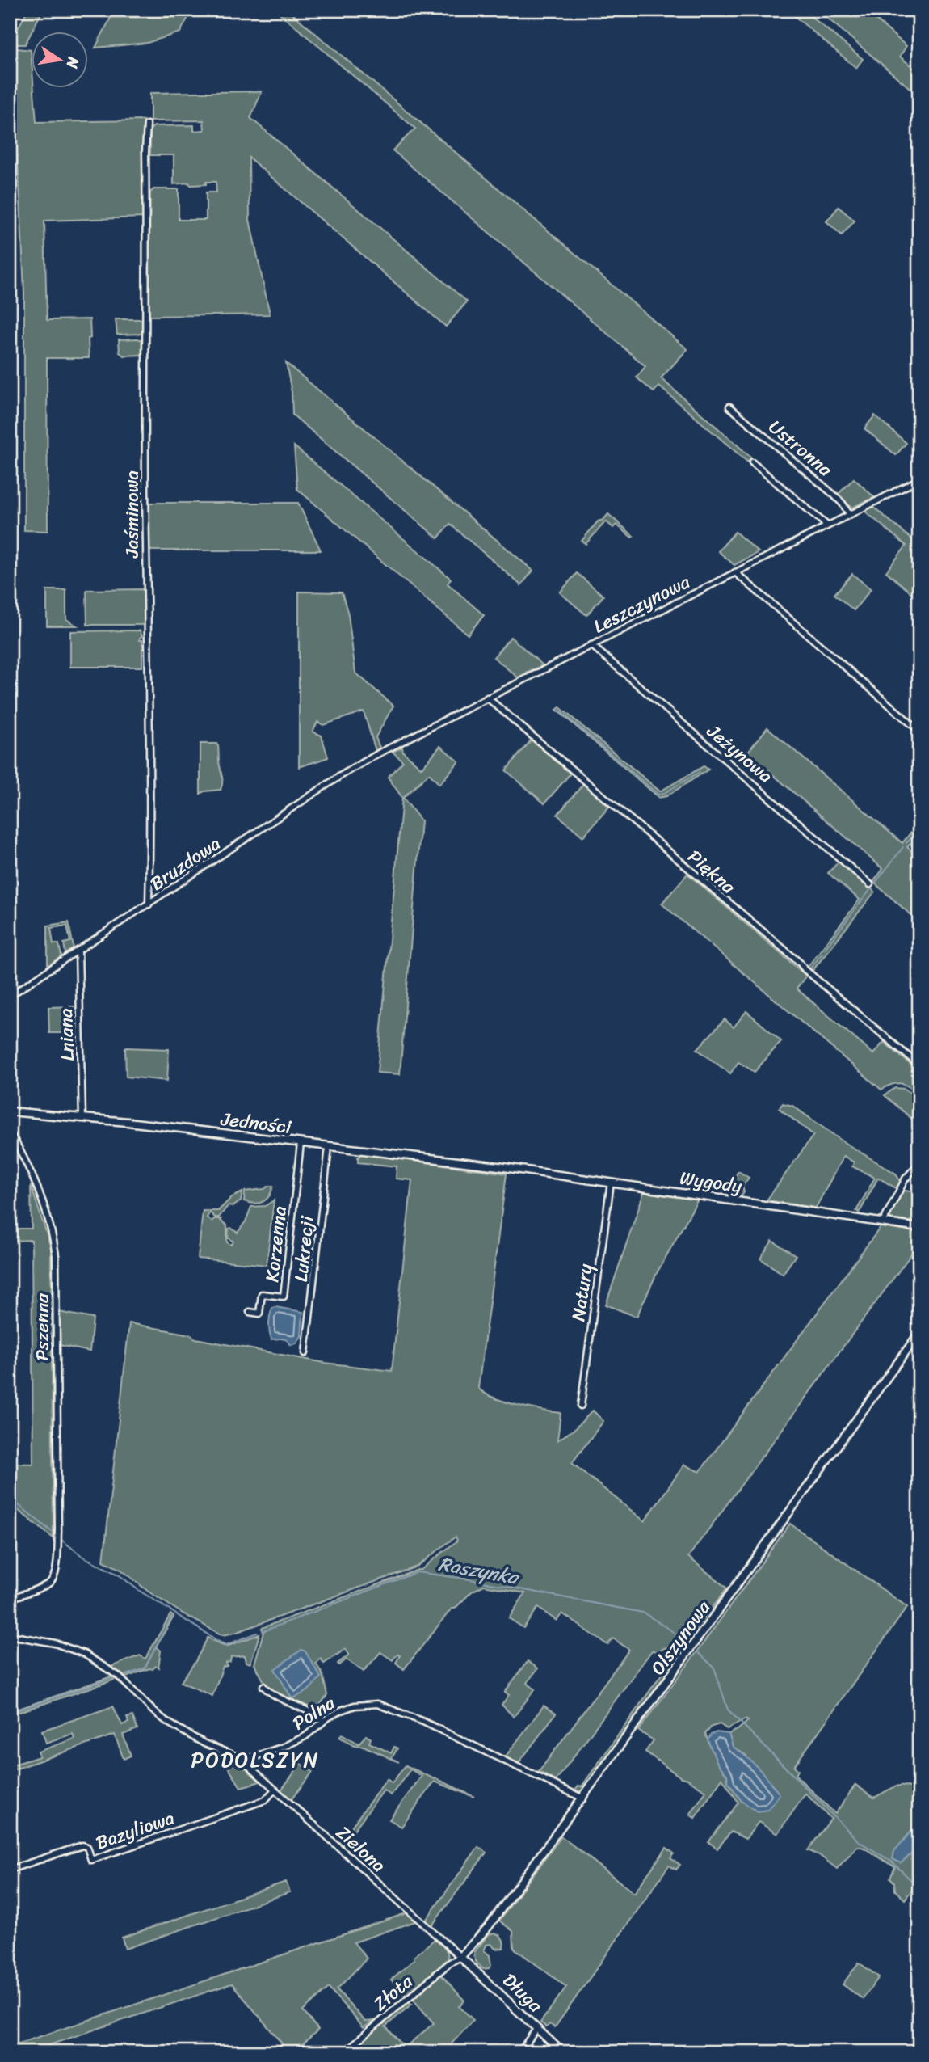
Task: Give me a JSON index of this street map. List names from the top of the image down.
{
  "streets": {
    "street": [
      "Ustronna",
      "Jaśminowa",
      "Leszczynowa",
      "Jeżynowa",
      "Bruzdowa",
      "Piękna",
      "Lniana",
      "Jedności",
      "Wygody",
      "Korzenna",
      "Lukrecji",
      "Natury",
      "Pszenna",
      "Olszynowa",
      "Polna",
      "Bazyliowa",
      "Zielona",
      "Złota",
      "Długa"
    ]
  },
  "crossings": [
    ["Ustronna", "Leszczynowa"],
    ["Jaśminowa", "Bruzdowa"],
    ["Leszczynowa", "Jeżynowa"],
    ["Leszczynowa", "Bruzdowa"],
    ["Leszczynowa", "Piękna"],
    ["Bruzdowa", "Lniana"],
    ["Lniana", "Jedności"],
    ["Jedności", "Wygody"],
    ["Jedności", "Korzenna"],
    ["Jedności", "Lukrecji"],
    ["Wygody", "Natury"],
    ["Olszynowa", "Polna"],
    ["Olszynowa", "Zielona"],
    ["Olszynowa", "Złota"],
    ["Olszynowa", "Długa"],
    ["Polna", "Zielona"],
    ["Bazyliowa", "Zielona"],
    ["Zielona", "Złota"],
    ["Zielona", "Długa"],
    ["Złota", "Długa"]
  ],
  "districts": ["PODOLSZYN"],
  "water": ["Raszynka"],
  "north": "right"
}
